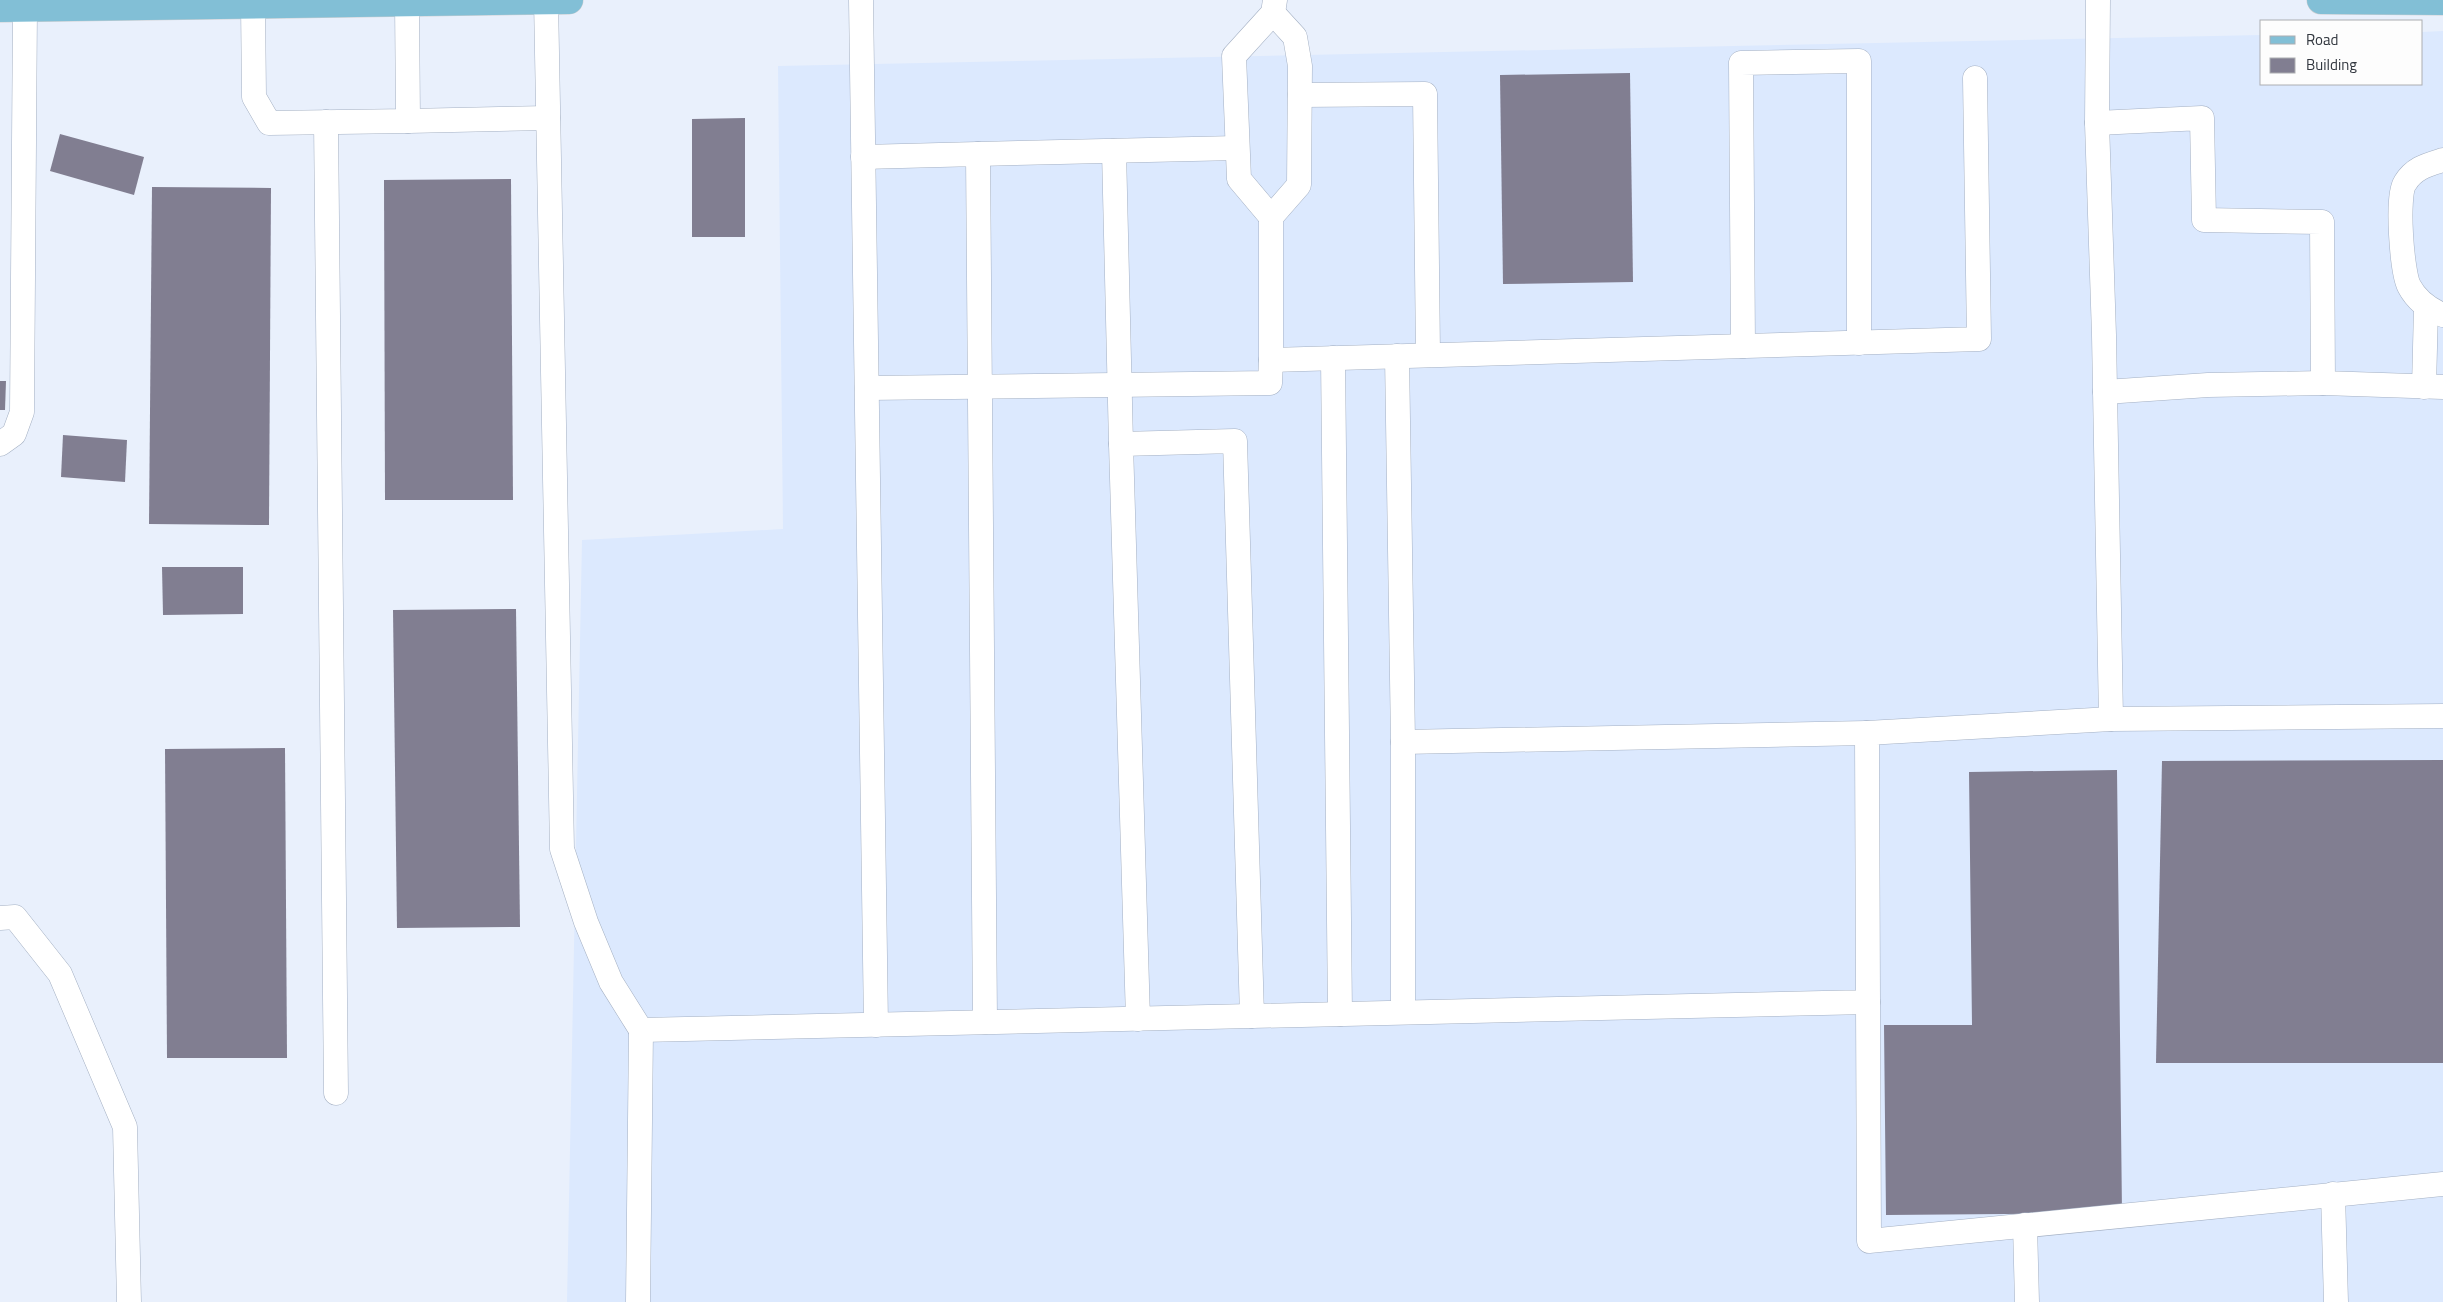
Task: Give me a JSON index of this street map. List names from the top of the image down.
{
  "legend": ["Road", "Building"]
}
